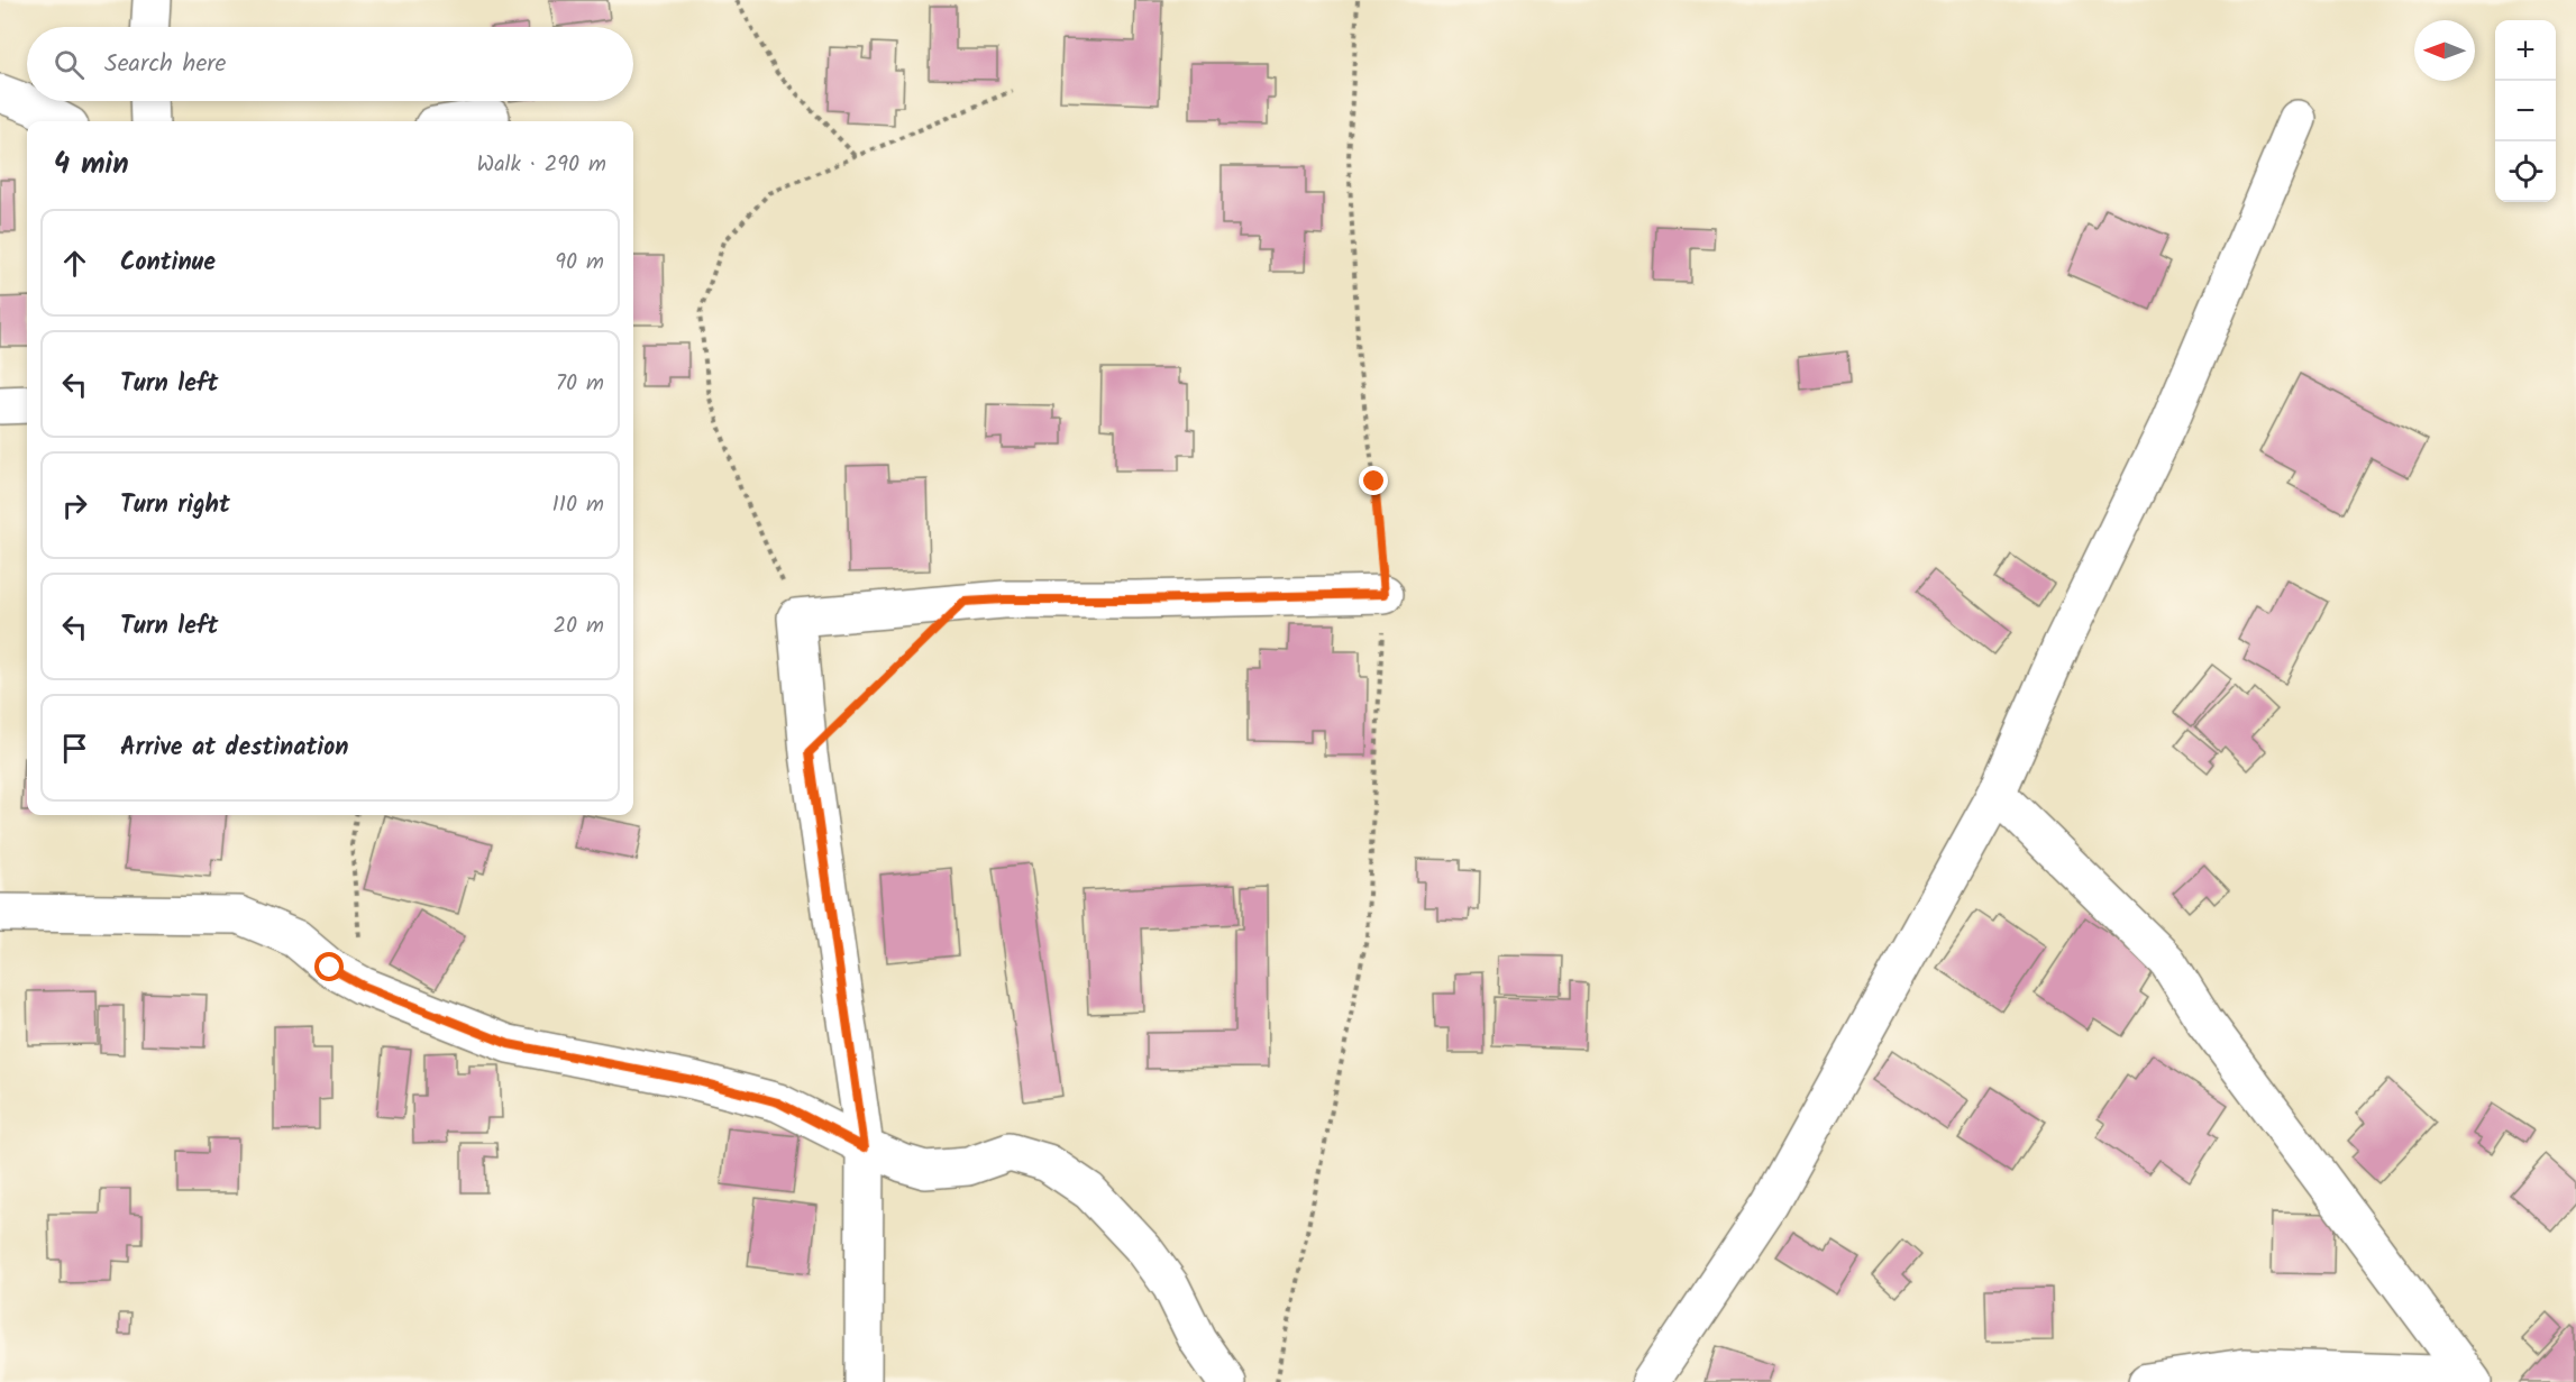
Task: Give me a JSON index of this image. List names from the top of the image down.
{
  "north": "left",
  "page": {
    "map_buttons": ["+", "−"],
    "search": "Search here",
    "heading": ["4 min", "Walk · 290 m"],
    "list": [
      ["Continue", "90 m"],
      ["Turn left", "70 m"],
      ["Turn right", "110 m"],
      ["Turn left", "20 m"],
      "Arrive at destination"
    ]
  }
}
